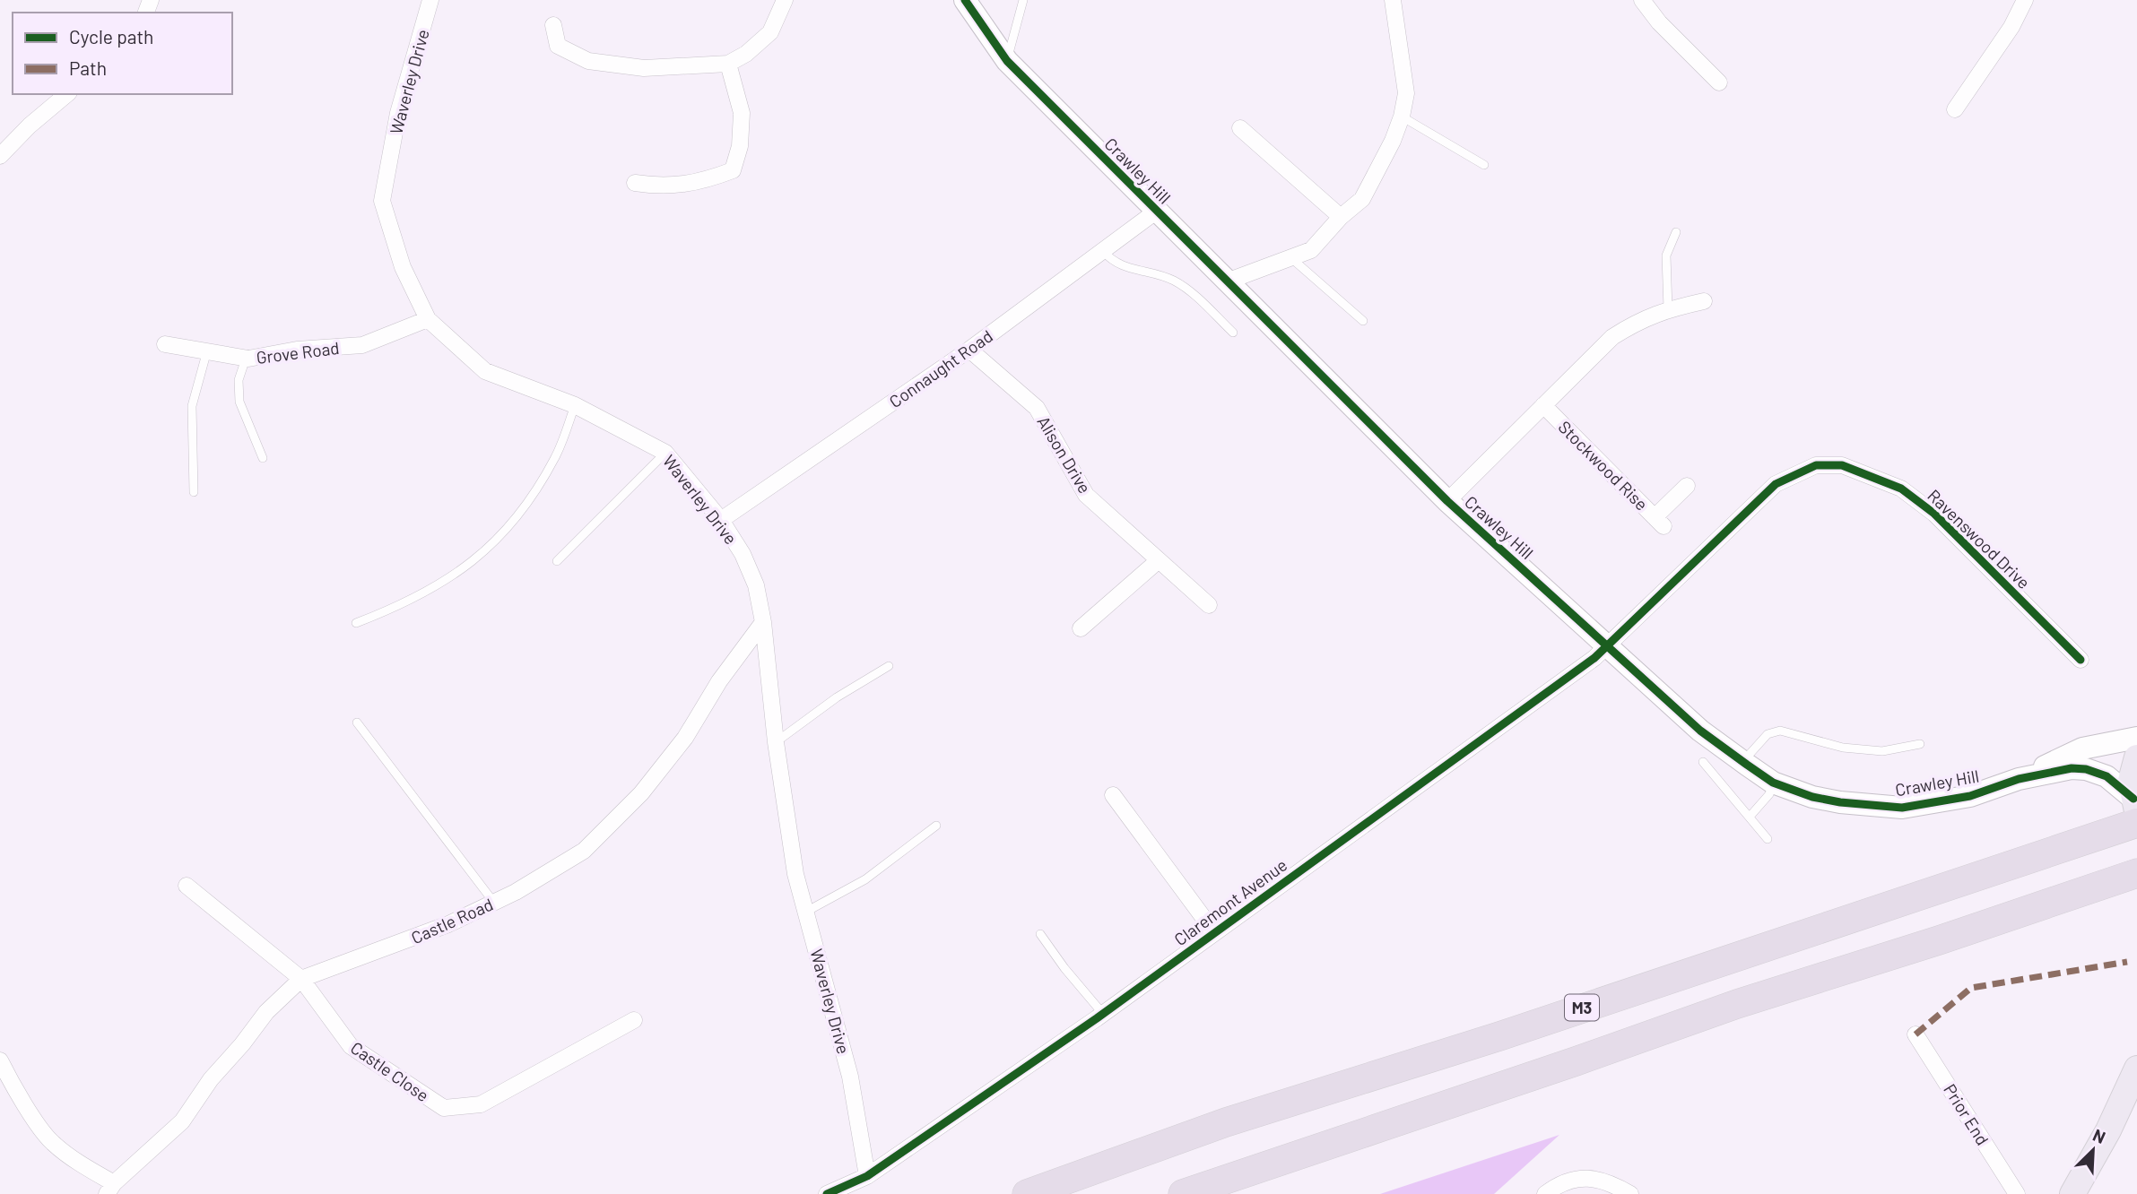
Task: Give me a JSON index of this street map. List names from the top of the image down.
{
  "streets": {
    "highway": ["M3"],
    "street": [
      "Waverley Drive",
      "Crawley Hill",
      "Grove Road",
      "Connaught Road",
      "Alison Drive",
      "Stockwood Rise",
      "Ravenswood Drive",
      "Claremont Avenue",
      "Castle Road",
      "Castle Close",
      "Prior End"
    ]
  },
  "crossings": [
    ["Waverley Drive", "Grove Road"],
    ["Waverley Drive", "Connaught Road"],
    ["Waverley Drive", "Claremont Avenue"],
    ["Waverley Drive", "Castle Road"],
    ["Crawley Hill", "Connaught Road"],
    ["Crawley Hill", "Ravenswood Drive"],
    ["Crawley Hill", "Claremont Avenue"],
    ["Crawley Hill", "M3"],
    ["Connaught Road", "Alison Drive"],
    ["Ravenswood Drive", "Claremont Avenue"],
    ["Castle Road", "Castle Close"]
  ],
  "legend": ["Cycle path", "Path"],
  "north": "top right"
}
